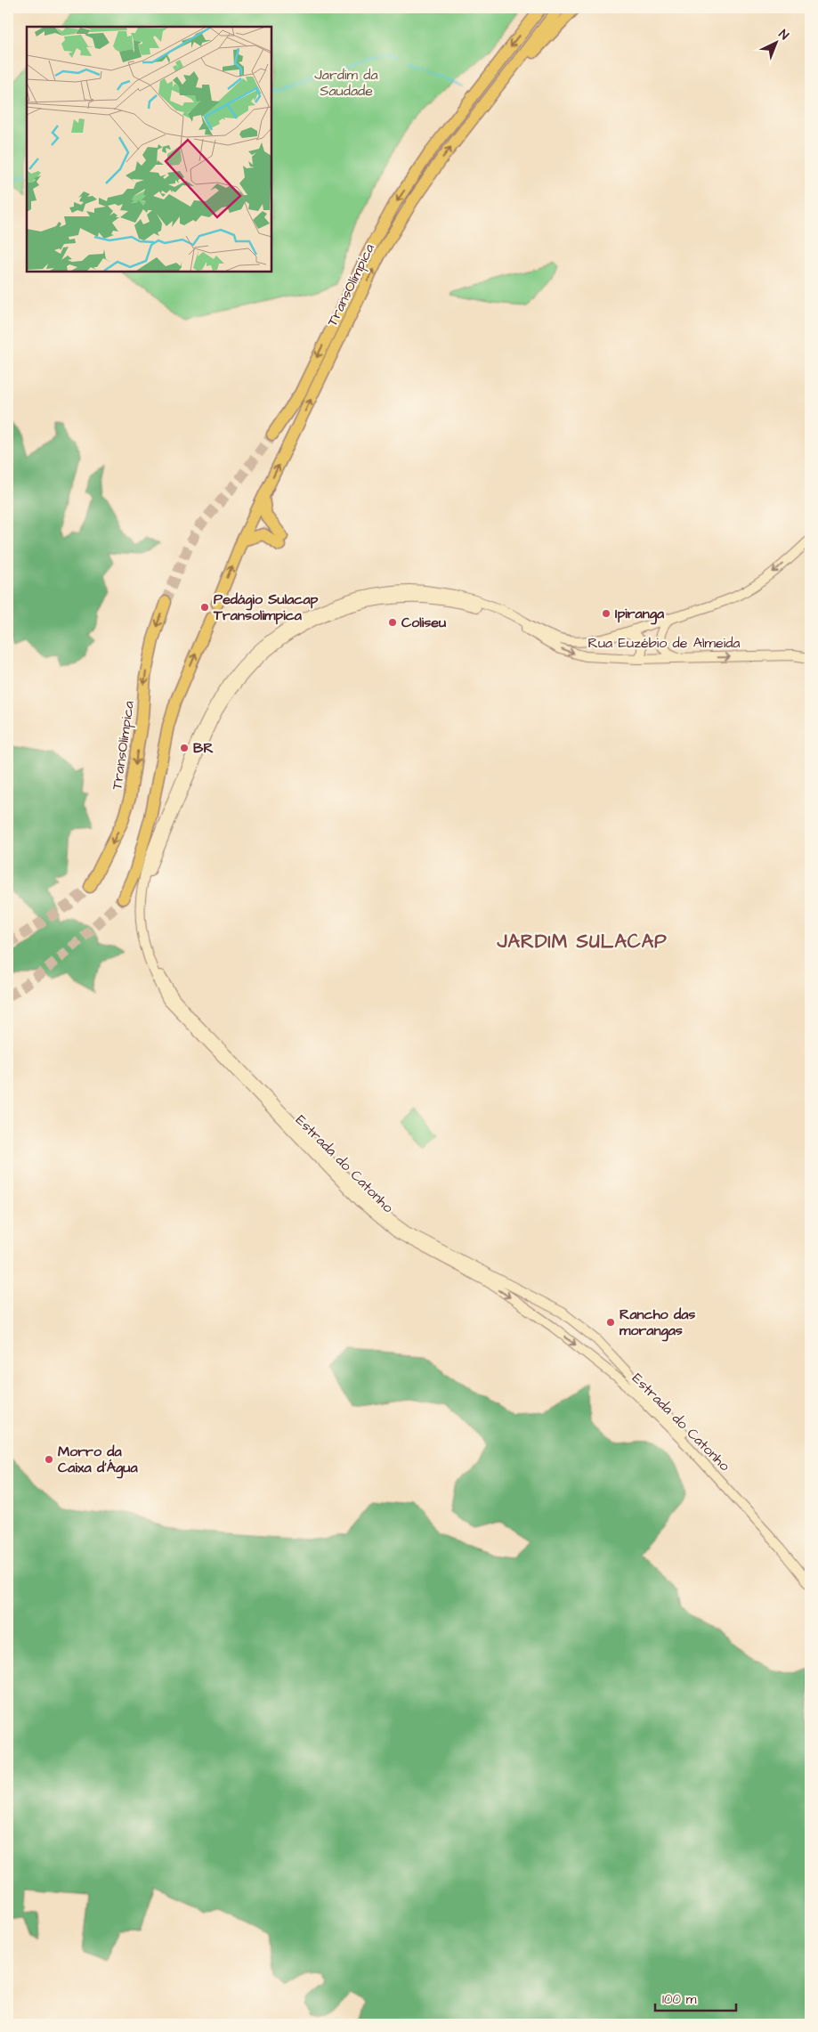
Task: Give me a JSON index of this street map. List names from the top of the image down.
{
  "streets": {
    "highway": ["TransOlímpica"],
    "main road": ["Rua Euzébio de Almeida", "Estrada do Catonho"]
  },
  "crossings": [
    ["Rua Euzébio de Almeida", "Estrada do Catonho"]
  ],
  "districts": ["JARDIM SULACAP"],
  "parks": ["Jardim da Saudade"],
  "places": [
    "Pedágio Sulacap Transolimpica",
    "Ipiranga",
    "Coliseu",
    "BR",
    "Rancho das morangas",
    "Morro da Caixa d'Água"
  ],
  "scale_bar": "100 m",
  "north": "top right"
}
